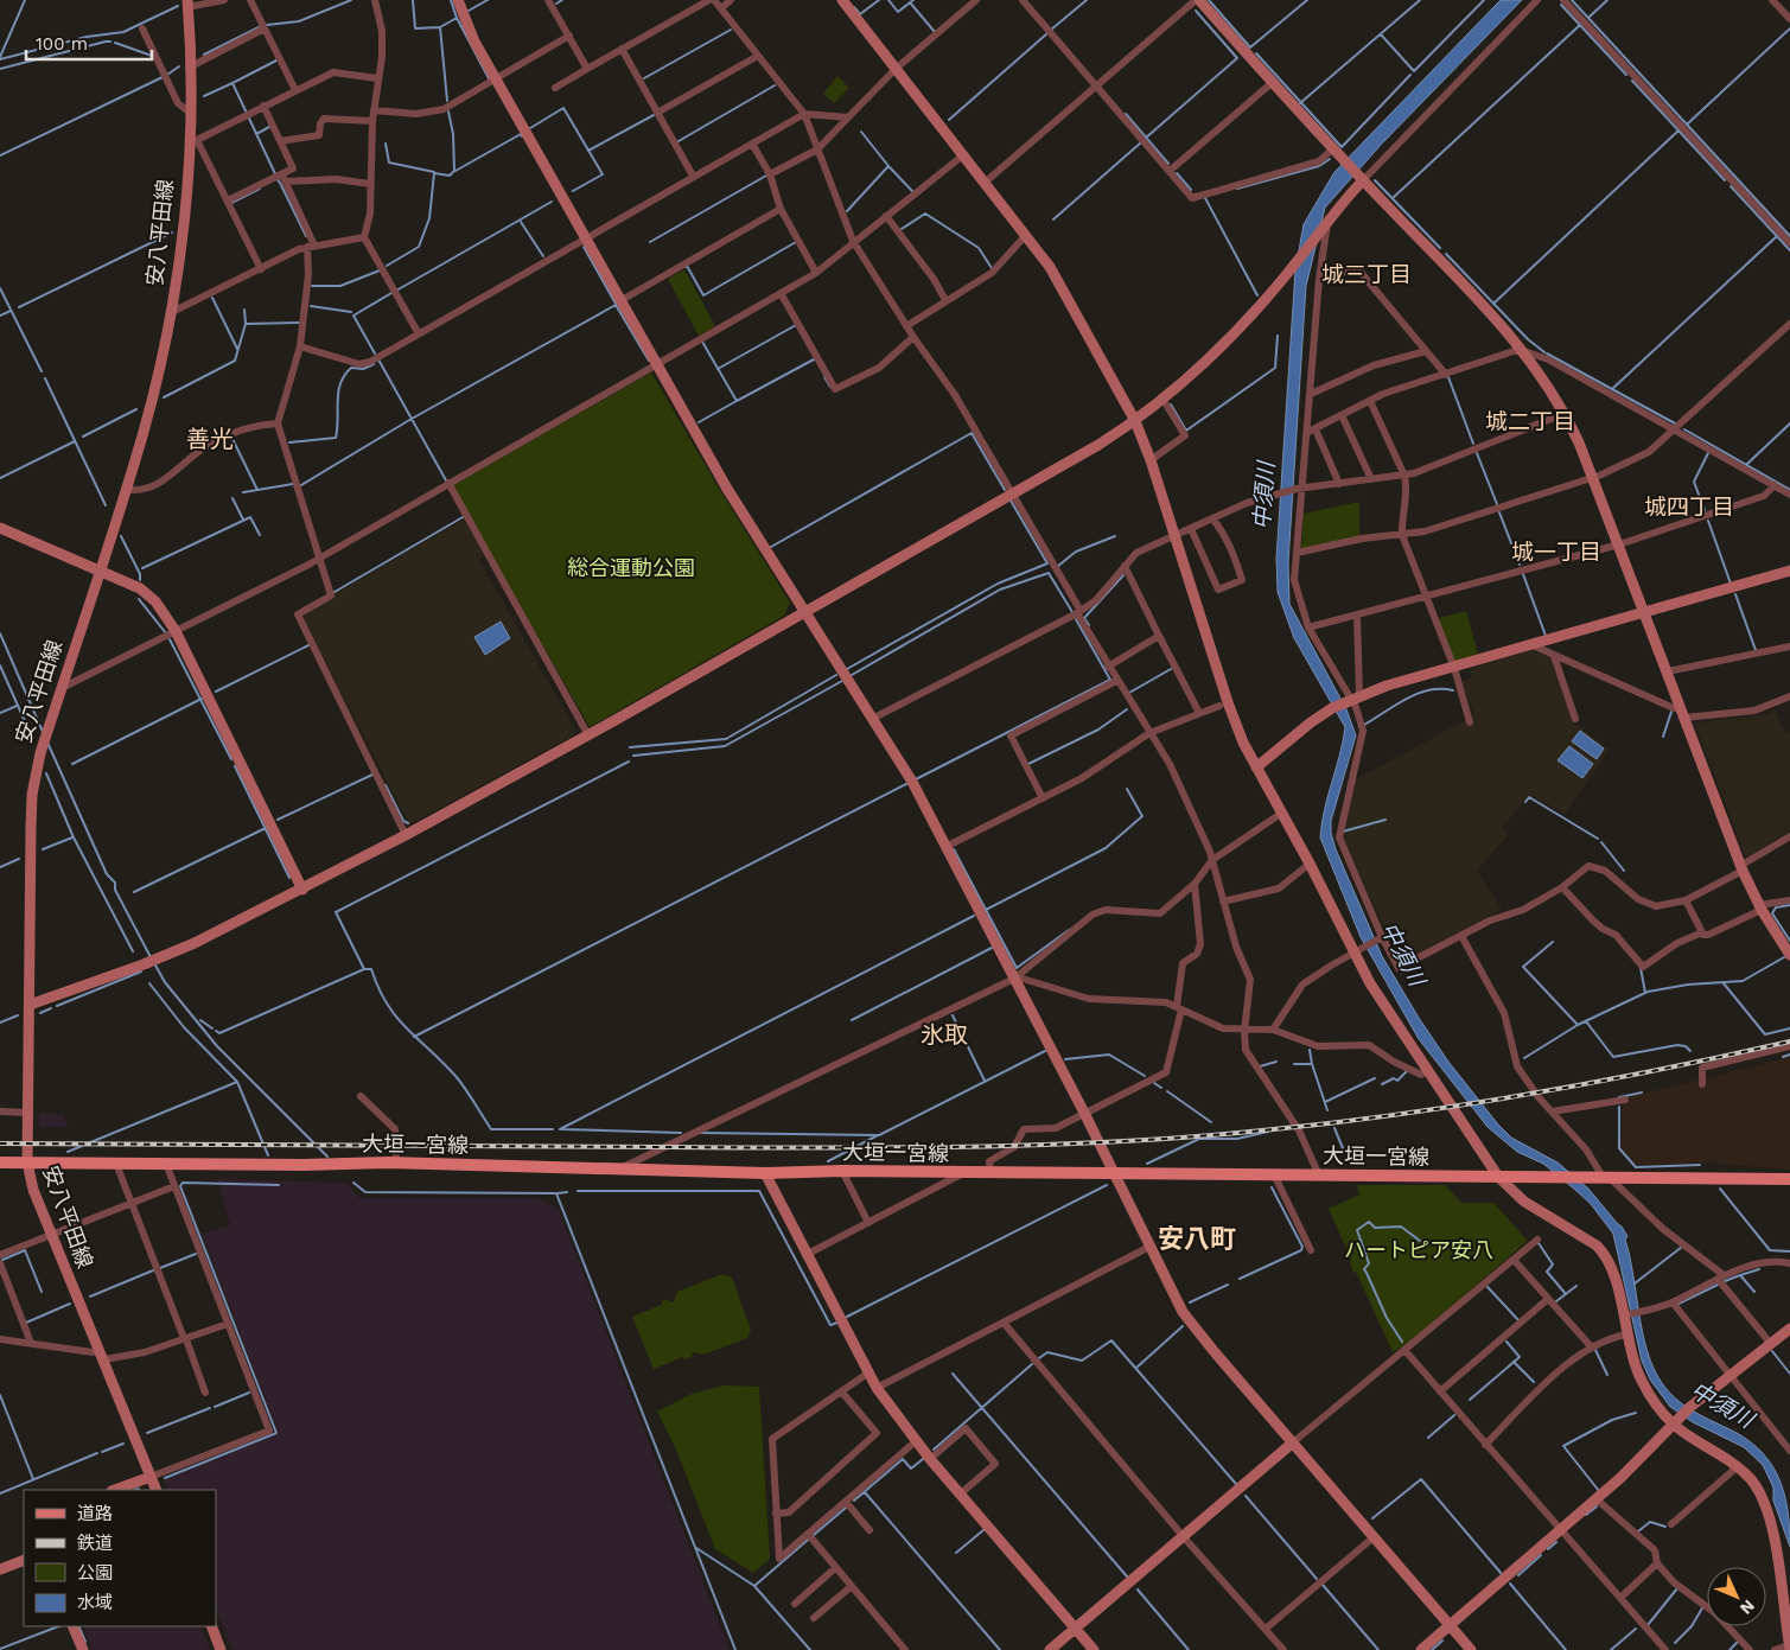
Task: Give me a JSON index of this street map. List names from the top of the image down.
{
  "streets": {
    "main road": ["大垣一宮線"],
    "street": ["安八平田線"]
  },
  "crossings": [
    ["安八平田線", "大垣一宮線"]
  ],
  "districts": [
    "城三丁目",
    "城二丁目",
    "善光",
    "城四丁目",
    "城一丁目",
    "氷取",
    "安八町"
  ],
  "water": ["中須川"],
  "parks": ["総合運動公園", "ハートピア安八"],
  "legend": [
    "道路",
    "鉄道",
    "公園",
    "水域"
  ],
  "scale_bar": "100 m",
  "north": "bottom right"
}
